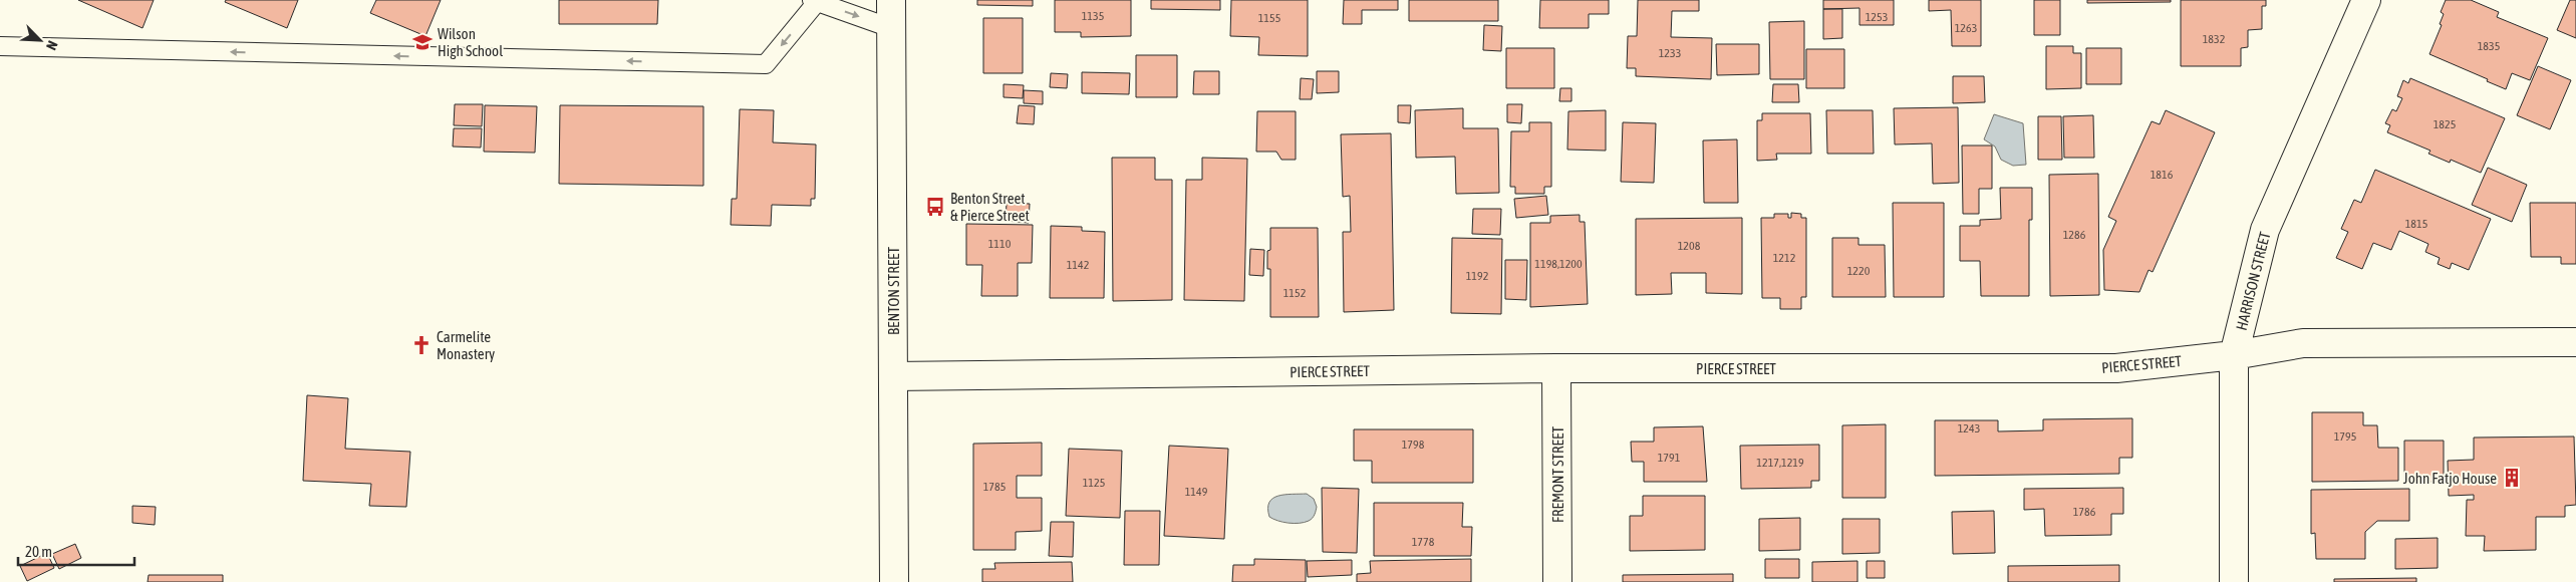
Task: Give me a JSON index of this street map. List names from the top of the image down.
{
  "streets": {
    "street": [
      "HARRISON STREET",
      "BENTON STREET",
      "PIERCE STREET",
      "FREMONT STREET"
    ]
  },
  "crossings": [
    ["HARRISON STREET", "PIERCE STREET"],
    ["BENTON STREET", "PIERCE STREET"],
    ["PIERCE STREET", "FREMONT STREET"]
  ],
  "places": {
    "school or university": ["Wilson High School"],
    "bus stop": ["Benton Street & Pierce Street"],
    "church": ["Carmelite Monastery"],
    "building": ["John Fatjo House"]
  },
  "house_numbers": [
    "1135",
    "1253",
    "1155",
    "1263",
    "1832",
    "1835",
    "1233",
    "1825",
    "1816",
    "1815",
    "1286",
    "1110",
    "1208",
    "1212",
    "1198,1200",
    "1142",
    "1220",
    "1192",
    "1152",
    "1243",
    "1795",
    "1798",
    "1791",
    "1217,1219",
    "1125",
    "1785",
    "1149",
    "1786",
    "1778"
  ],
  "scale_bar": "20 m",
  "north": "bottom right"
}
